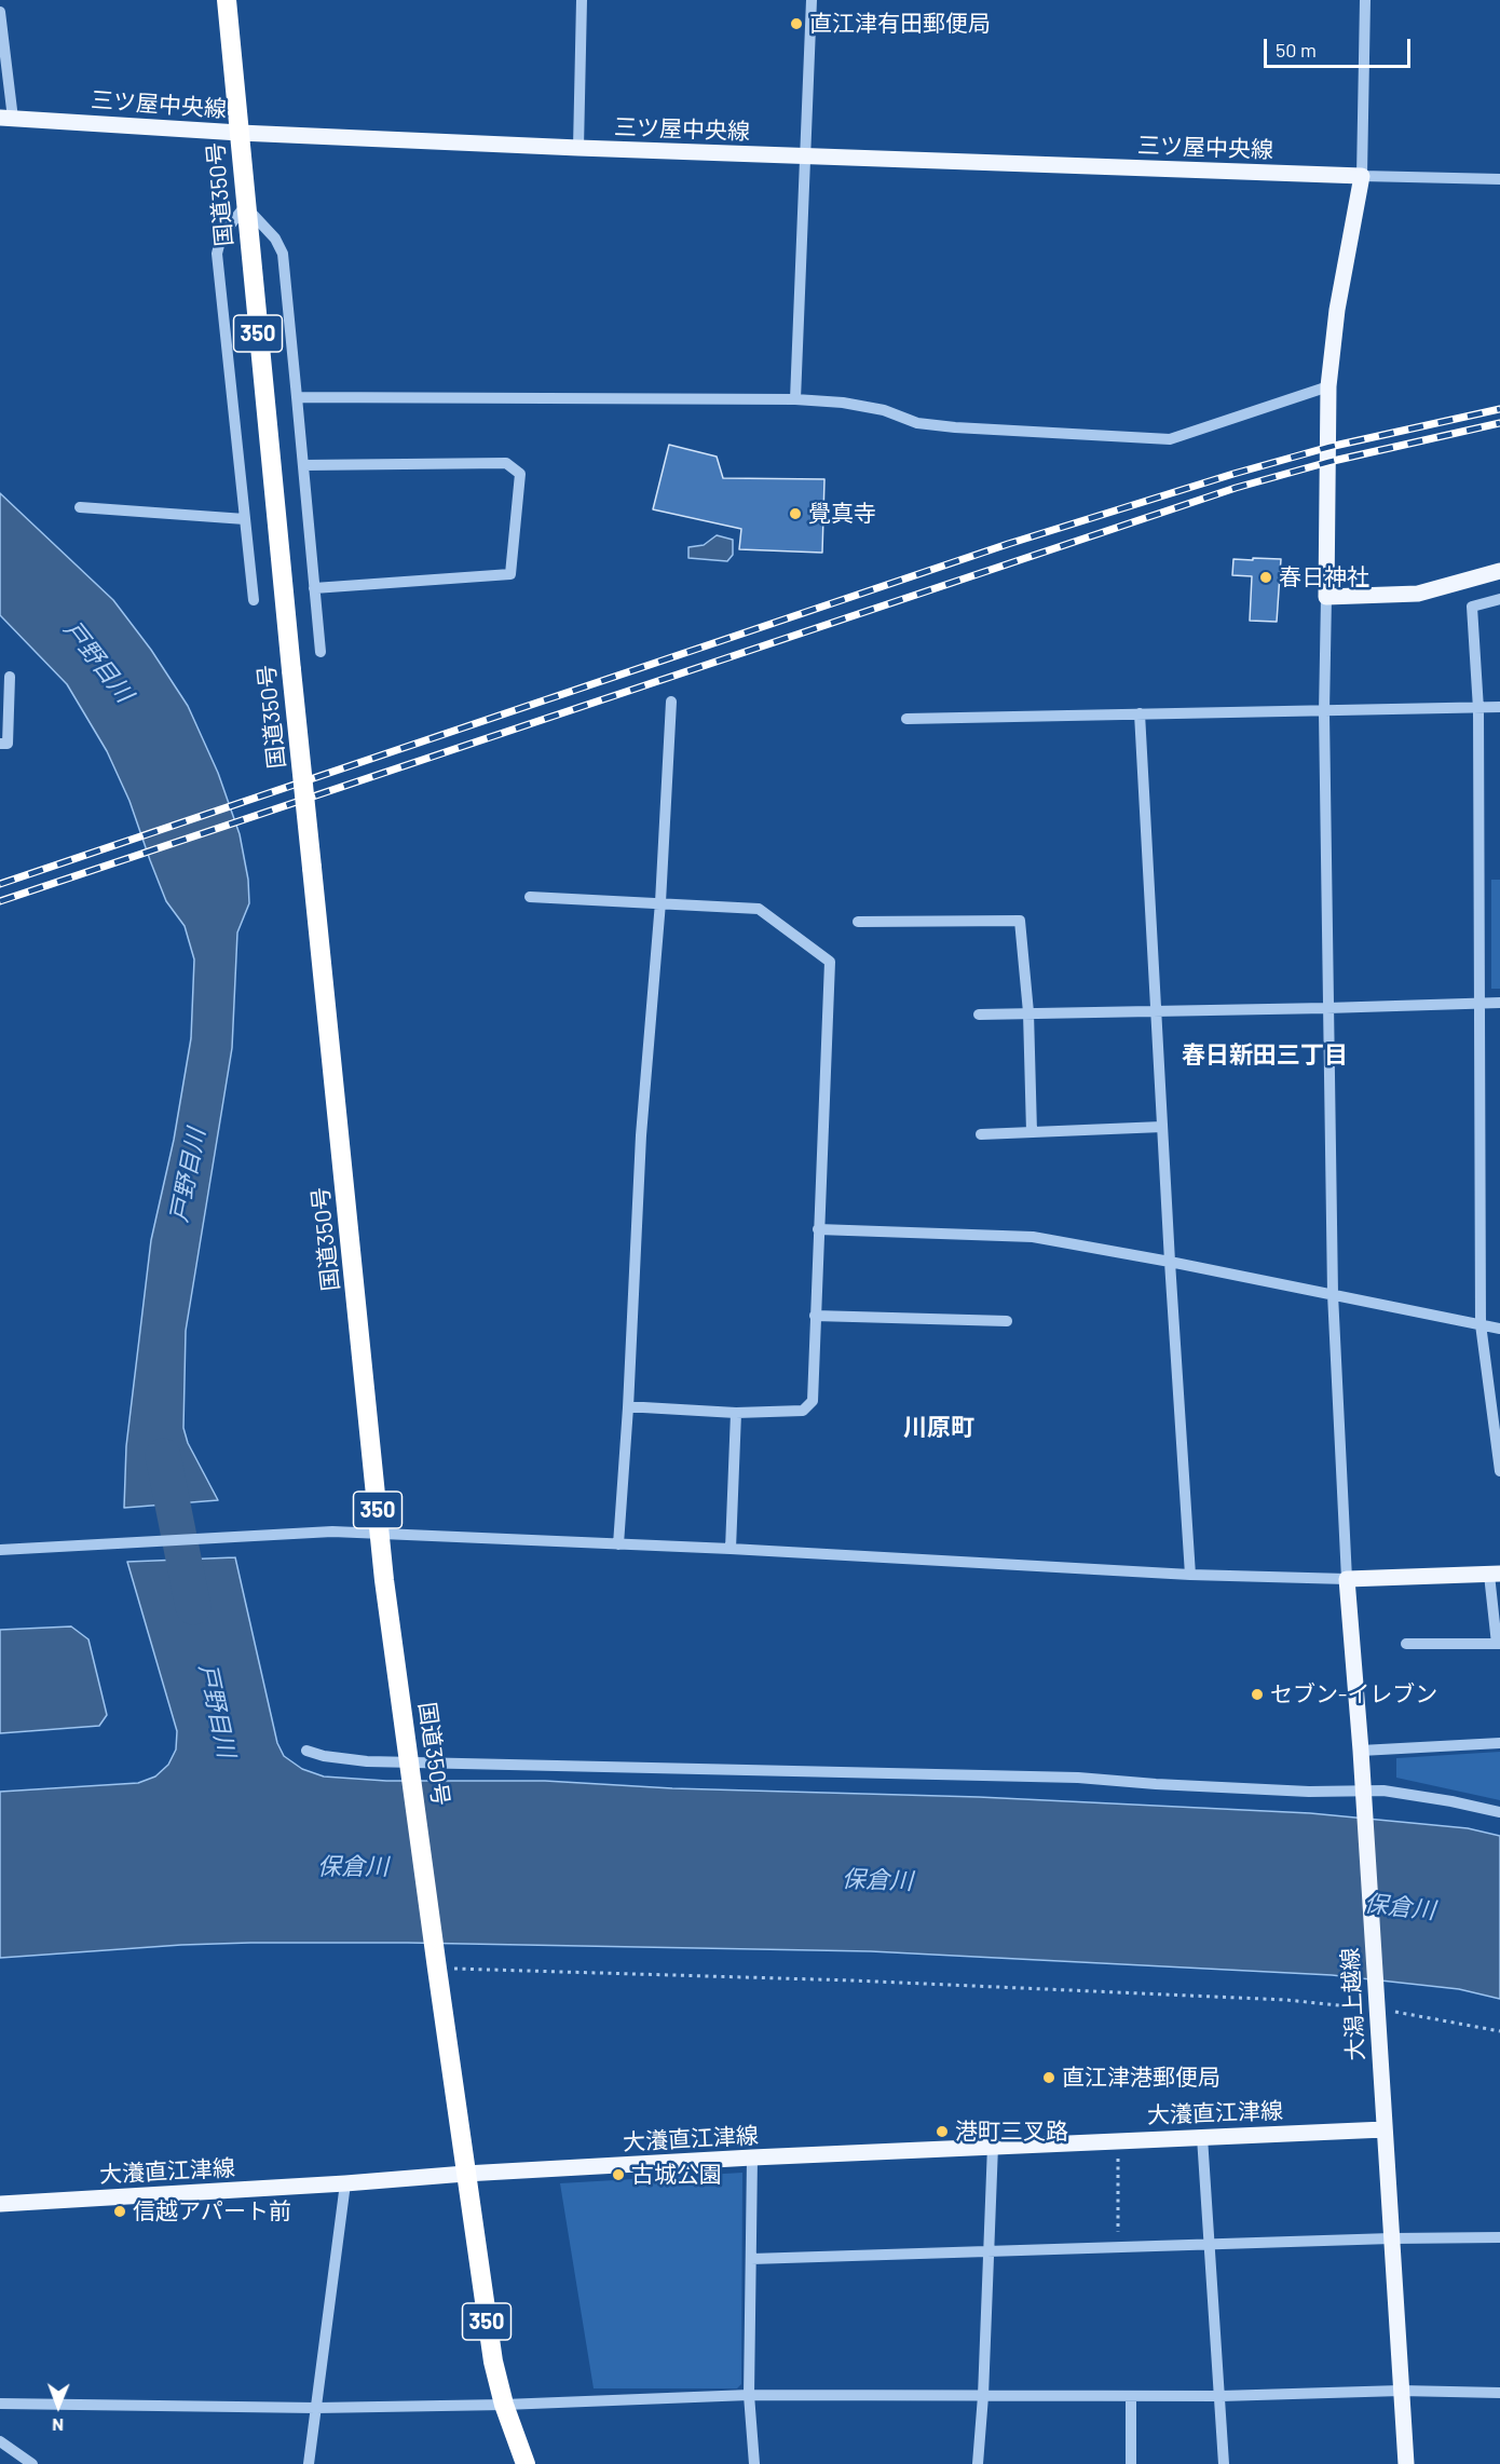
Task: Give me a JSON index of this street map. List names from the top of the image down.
{
  "streets": {
    "highway": ["国道350号", "350"],
    "main road": ["三ツ屋中央線", "大潟上越線", "大瀁直江津線"]
  },
  "crossings": [
    ["三ツ屋中央線", "国道350号"],
    ["国道350号", "大瀁直江津線"],
    ["大潟上越線", "大瀁直江津線"]
  ],
  "districts": ["春日新田三丁目", "川原町"],
  "water": ["戸野目川", "保倉川"],
  "places": [
    "直江津有田郵便局",
    "覺真寺",
    "春日神社",
    "セブン-イレブン",
    "直江津港郵便局",
    "港町三叉路",
    "古城公園",
    "信越アパート前"
  ],
  "scale_bar": "50 m",
  "north": "bottom"
}
